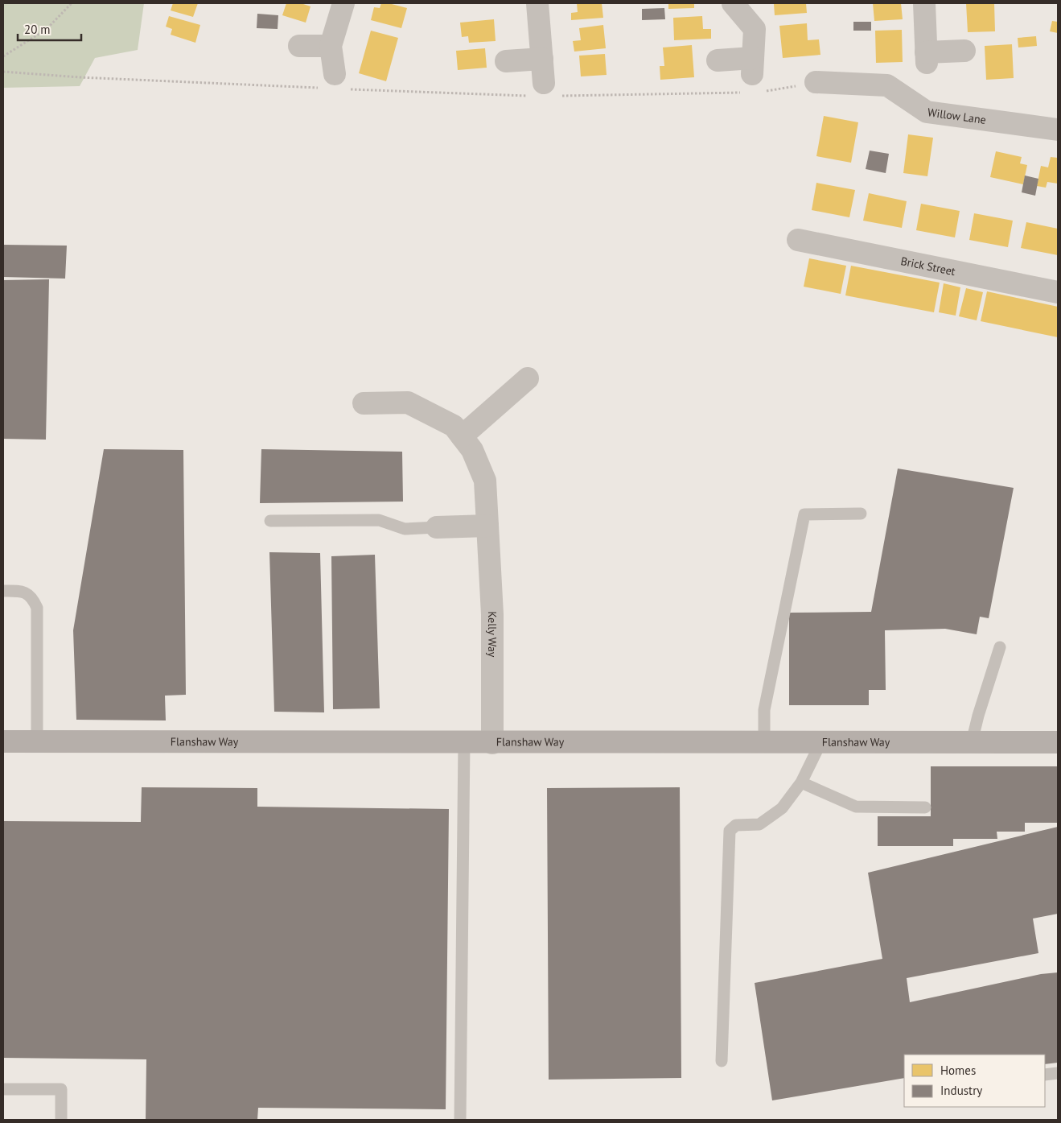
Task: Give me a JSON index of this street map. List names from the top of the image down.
{
  "streets": {
    "street": [
      "Willow Lane",
      "Brick Street",
      "Kelly Way",
      "Flanshaw Way"
    ]
  },
  "crossings": [
    ["Kelly Way", "Flanshaw Way"]
  ],
  "legend": ["Homes", "Industry"],
  "scale_bar": "20 m"
}
